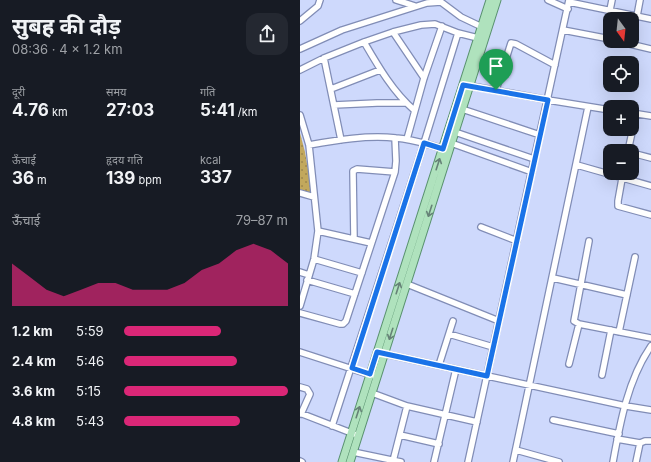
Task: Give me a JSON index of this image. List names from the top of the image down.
{
  "north": "bottom",
  "page": {
    "heading": ["सुबह की दौड़", "08:36 · 4 × 1.2 km"],
    "map_buttons": ["+", "−"],
    "stats": [
      ["दूरी", "4.76 km"],
      ["समय", "27:03"],
      ["गति", "5:41 /km"],
      ["ऊँचाई", "36 m"],
      ["हृदय गति", "139 bpm"],
      ["kcal", "337"]
    ],
    "chart": ["ऊँचाई", "79–87 m"],
    "list": [
      {
        "name": "1.2 km",
        "note": "5:59"
      },
      {
        "name": "2.4 km",
        "note": "5:46"
      },
      {
        "name": "3.6 km",
        "note": "5:15"
      },
      {
        "name": "4.8 km",
        "note": "5:43"
      }
    ]
  }
}
